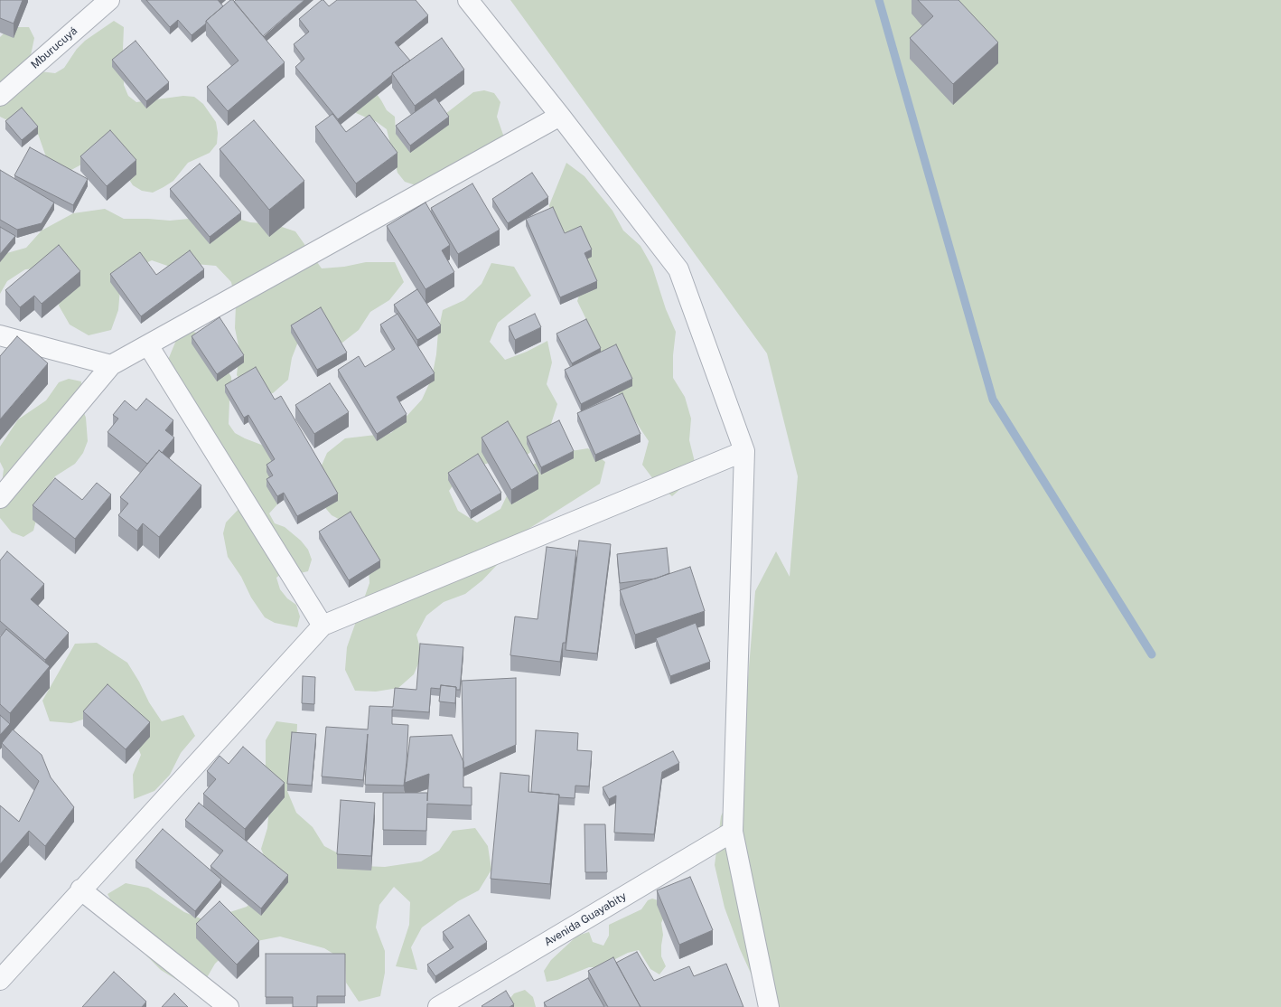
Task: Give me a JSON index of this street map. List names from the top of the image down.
{
  "streets": {
    "street": ["Mburucuyá", "Avenida Guayabity"]
  }
}
